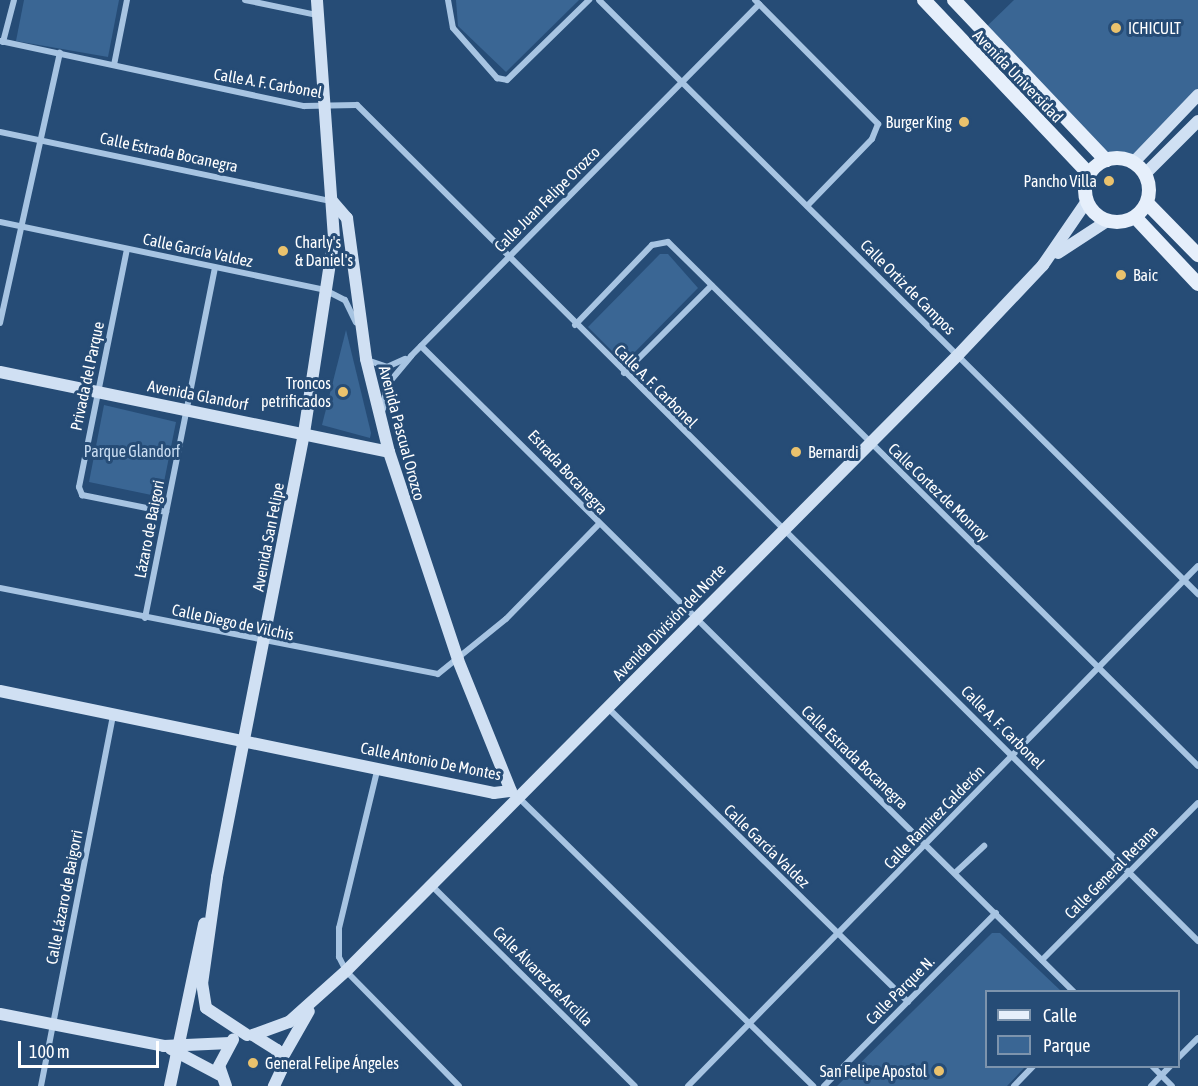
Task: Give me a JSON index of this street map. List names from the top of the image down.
{
  "streets": {
    "main road": [
      "Avenida Universidad",
      "Avenida Glandorf",
      "Avenida Pascual Orozco",
      "Avenida San Felipe",
      "Avenida División del Norte",
      "Calle Antonio De Montes"
    ],
    "street": [
      "Calle A. F. Carbonel",
      "Calle Estrada Bocanegra",
      "Calle Juan Felipe Orozco",
      "Calle García Valdez",
      "Calle Ortiz de Campos",
      "Privada del Parque",
      "Estrada Bocanegra",
      "Calle Cortez de Monroy",
      "Lázaro de Baigori",
      "Calle Diego de Vilchis",
      "Calle Ramírez Calderón",
      "Calle General Retana",
      "Calle Lázaro de Baigorri",
      "Calle Álvarez de Arcilla",
      "Calle Parque N."
    ]
  },
  "crossings": [
    ["Avenida Universidad", "Avenida División del Norte"],
    ["Calle A. F. Carbonel", "Calle Juan Felipe Orozco"],
    ["Calle A. F. Carbonel", "Avenida Pascual Orozco"],
    ["Calle A. F. Carbonel", "Calle Cortez de Monroy"],
    ["Calle A. F. Carbonel", "Avenida División del Norte"],
    ["Calle A. F. Carbonel", "Calle Ramírez Calderón"],
    ["Calle A. F. Carbonel", "Calle General Retana"],
    ["Calle Estrada Bocanegra", "Avenida Pascual Orozco"],
    ["Calle Estrada Bocanegra", "Estrada Bocanegra"],
    ["Calle Estrada Bocanegra", "Avenida San Felipe"],
    ["Calle Estrada Bocanegra", "Avenida División del Norte"],
    ["Calle Estrada Bocanegra", "Calle Ramírez Calderón"],
    ["Calle Estrada Bocanegra", "Calle General Retana"],
    ["Calle Estrada Bocanegra", "Calle Parque N."],
    ["Calle Juan Felipe Orozco", "Calle Ortiz de Campos"],
    ["Calle Juan Felipe Orozco", "Avenida Pascual Orozco"],
    ["Calle Juan Felipe Orozco", "Estrada Bocanegra"],
    ["Calle García Valdez", "Privada del Parque"],
    ["Calle García Valdez", "Avenida Pascual Orozco"],
    ["Calle García Valdez", "Lázaro de Baigori"],
    ["Calle García Valdez", "Avenida San Felipe"],
    ["Calle García Valdez", "Avenida División del Norte"],
    ["Calle García Valdez", "Calle Ramírez Calderón"],
    ["Calle García Valdez", "Calle Parque N."],
    ["Calle Ortiz de Campos", "Avenida División del Norte"],
    ["Calle Ortiz de Campos", "Calle Ramírez Calderón"],
    ["Privada del Parque", "Avenida Glandorf"],
    ["Privada del Parque", "Lázaro de Baigori"],
    ["Avenida Glandorf", "Avenida Pascual Orozco"],
    ["Avenida Glandorf", "Lázaro de Baigori"],
    ["Avenida Glandorf", "Avenida San Felipe"],
    ["Avenida Pascual Orozco", "Avenida San Felipe"],
    ["Avenida Pascual Orozco", "Calle Diego de Vilchis"],
    ["Avenida Pascual Orozco", "Avenida División del Norte"],
    ["Avenida Pascual Orozco", "Calle Antonio De Montes"],
    ["Estrada Bocanegra", "Calle Diego de Vilchis"],
    ["Estrada Bocanegra", "Avenida División del Norte"],
    ["Calle Cortez de Monroy", "Avenida División del Norte"],
    ["Calle Cortez de Monroy", "Calle Ramírez Calderón"],
    ["Lázaro de Baigori", "Calle Diego de Vilchis"],
    ["Avenida San Felipe", "Calle Diego de Vilchis"],
    ["Avenida San Felipe", "Avenida División del Norte"],
    ["Avenida San Felipe", "Calle Antonio De Montes"],
    ["Avenida División del Norte", "Calle Antonio De Montes"],
    ["Avenida División del Norte", "Calle Álvarez de Arcilla"],
    ["Calle Antonio De Montes", "Calle Ramírez Calderón"],
    ["Calle Antonio De Montes", "Calle Lázaro de Baigorri"]
  ],
  "parks": ["Parque Glandorf"],
  "places": [
    "ICHICULT",
    "Burger King",
    "Pancho Villa",
    "Charly's & Daniel's",
    "Baic",
    "Troncos petrificados",
    "Bernardi",
    "General Felipe Ángeles",
    "San Felipe Apostol"
  ],
  "legend": ["Calle", "Parque"],
  "scale_bar": "100 m"
}
